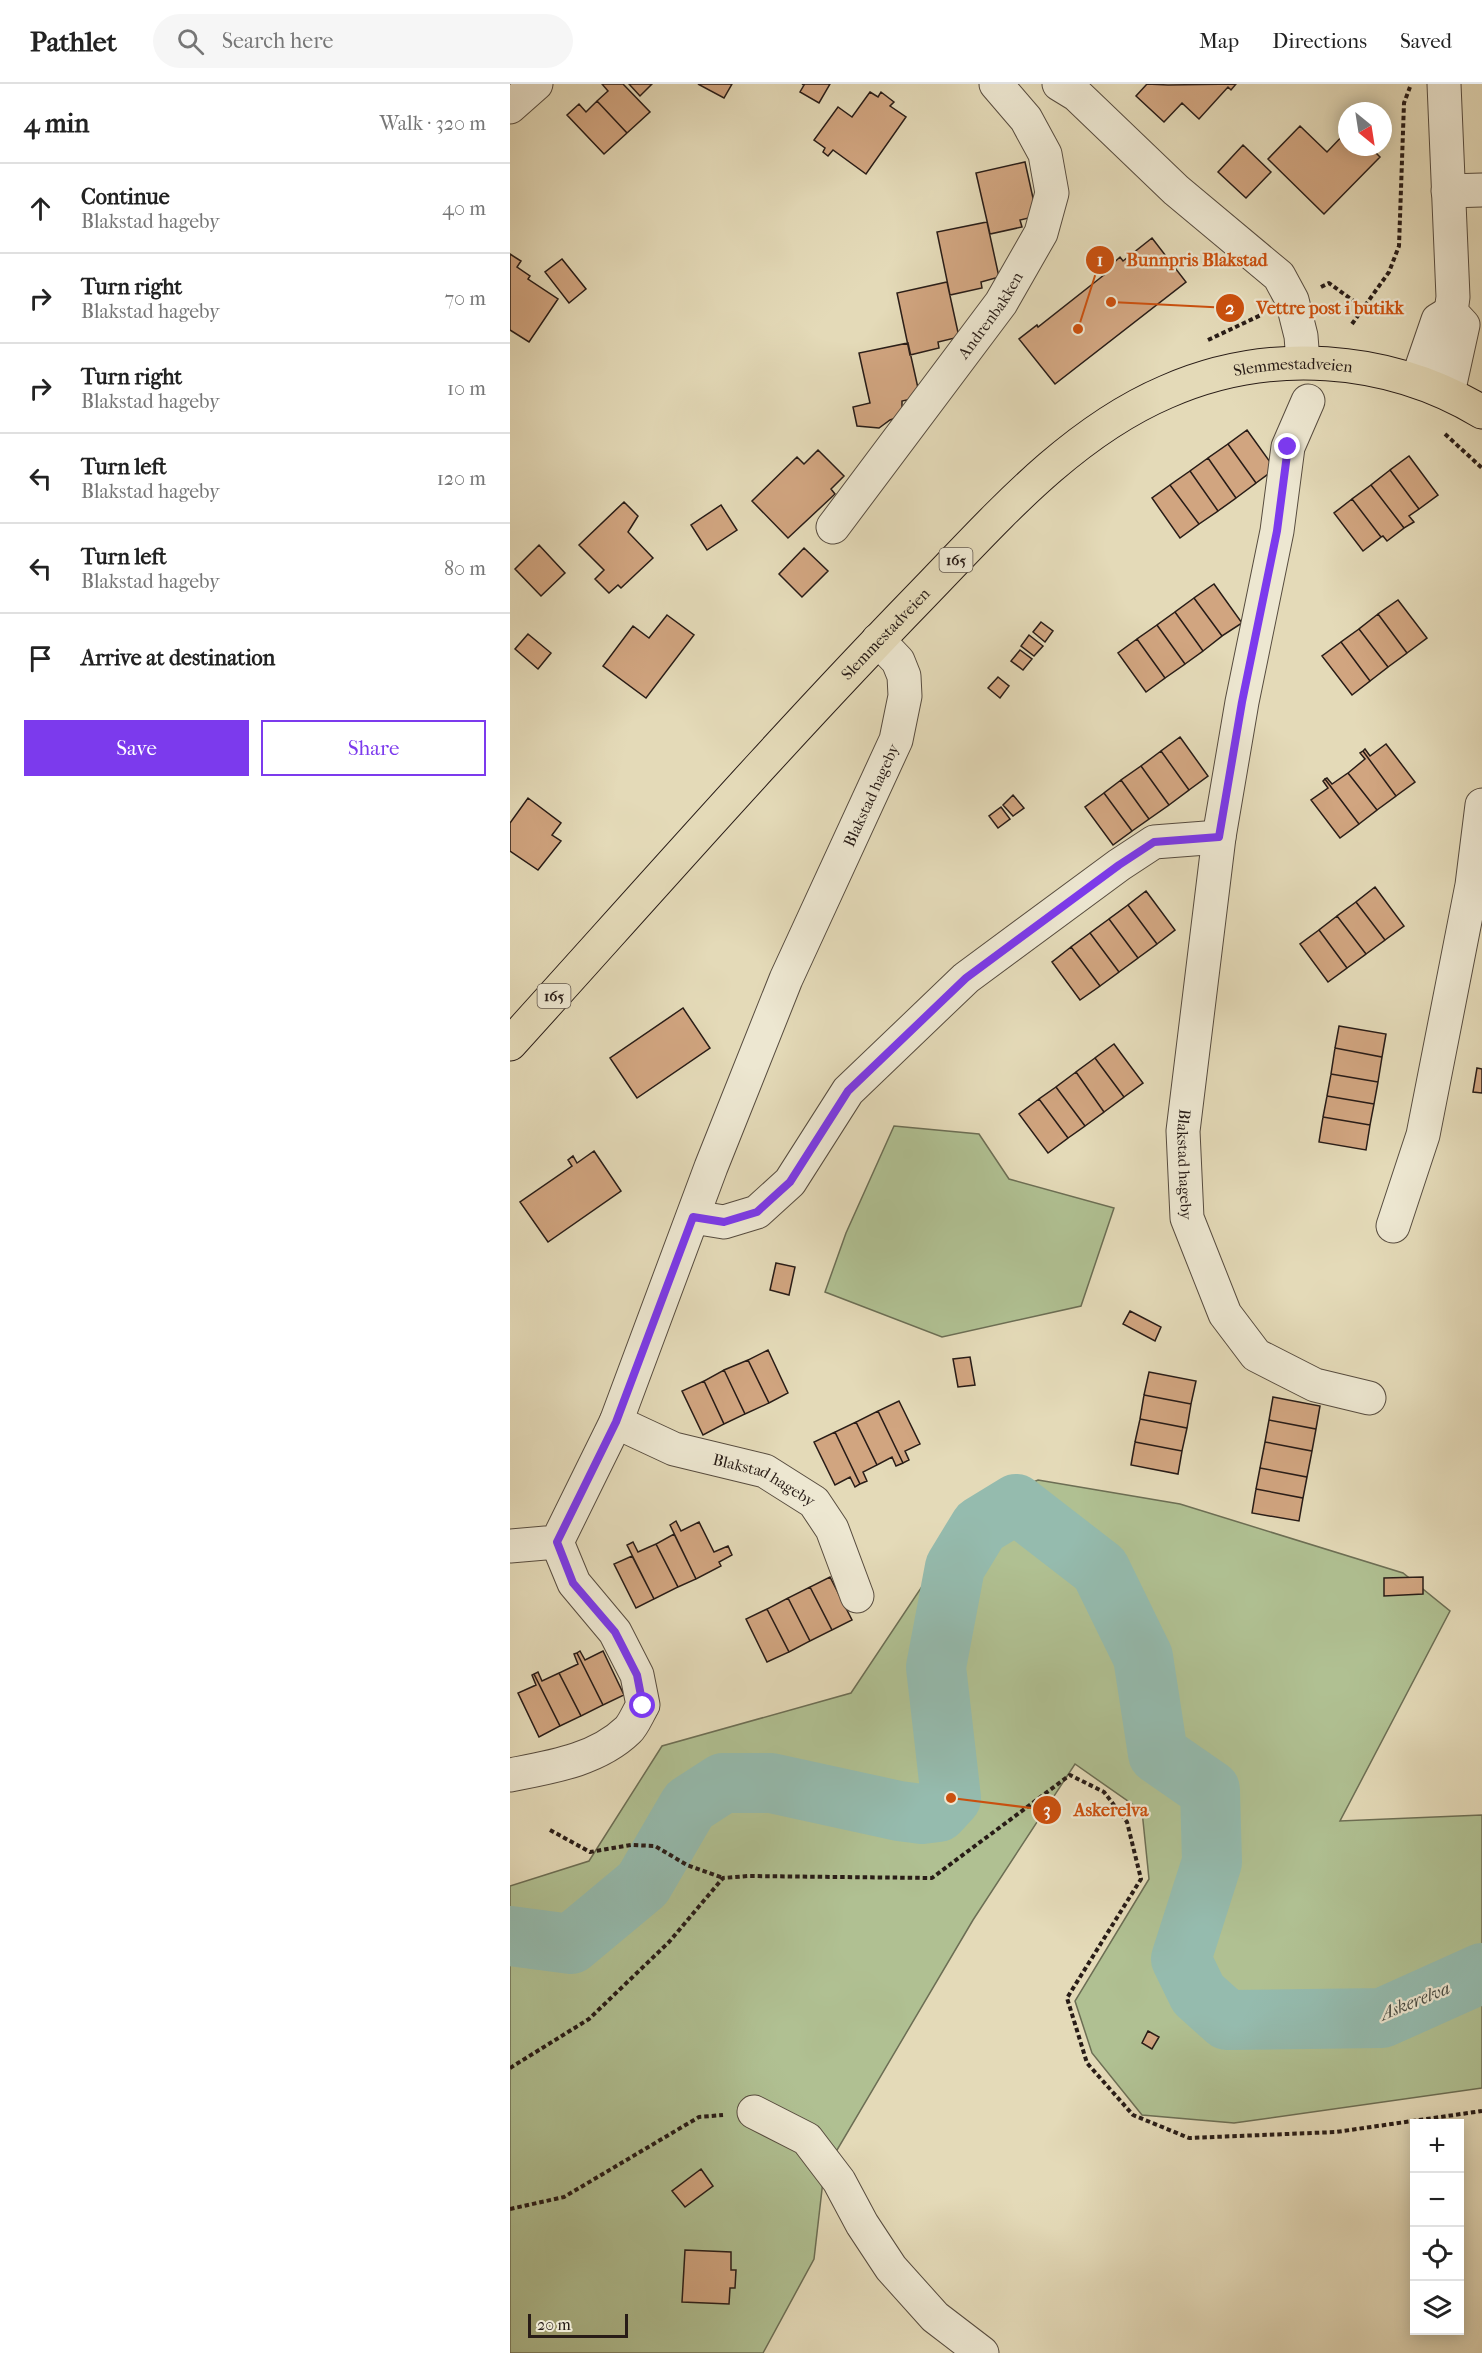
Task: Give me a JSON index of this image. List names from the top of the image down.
{
  "streets": {
    "main road": ["Slemmestadveien", "165"],
    "street": ["Andrenbakken", "Blakstad hageby"]
  },
  "crossings": [
    ["Slemmestadveien", "Blakstad hageby"]
  ],
  "water": ["Askerelva"],
  "places": ["Vettre post i butikk", "Bunnpris Blakstad", "Askerelva"],
  "scale_bar": "20 m",
  "north": "bottom right",
  "page": {
    "header": "Pathlet",
    "search": "Search here",
    "nav": ["Map", "Directions", "Saved"],
    "heading": ["4 min", "Walk · 320 m"],
    "list": [
      ["Continue", "Blakstad hageby", "40 m"],
      ["Turn right", "Blakstad hageby", "70 m"],
      ["Turn right", "Blakstad hageby", "10 m"],
      ["Turn left", "Blakstad hageby", "120 m"],
      ["Turn left", "Blakstad hageby", "80 m"],
      "Arrive at destination"
    ],
    "buttons": ["Save", "Share"],
    "map_buttons": ["+", "−"],
    "scale": "20 m"
  }
}
